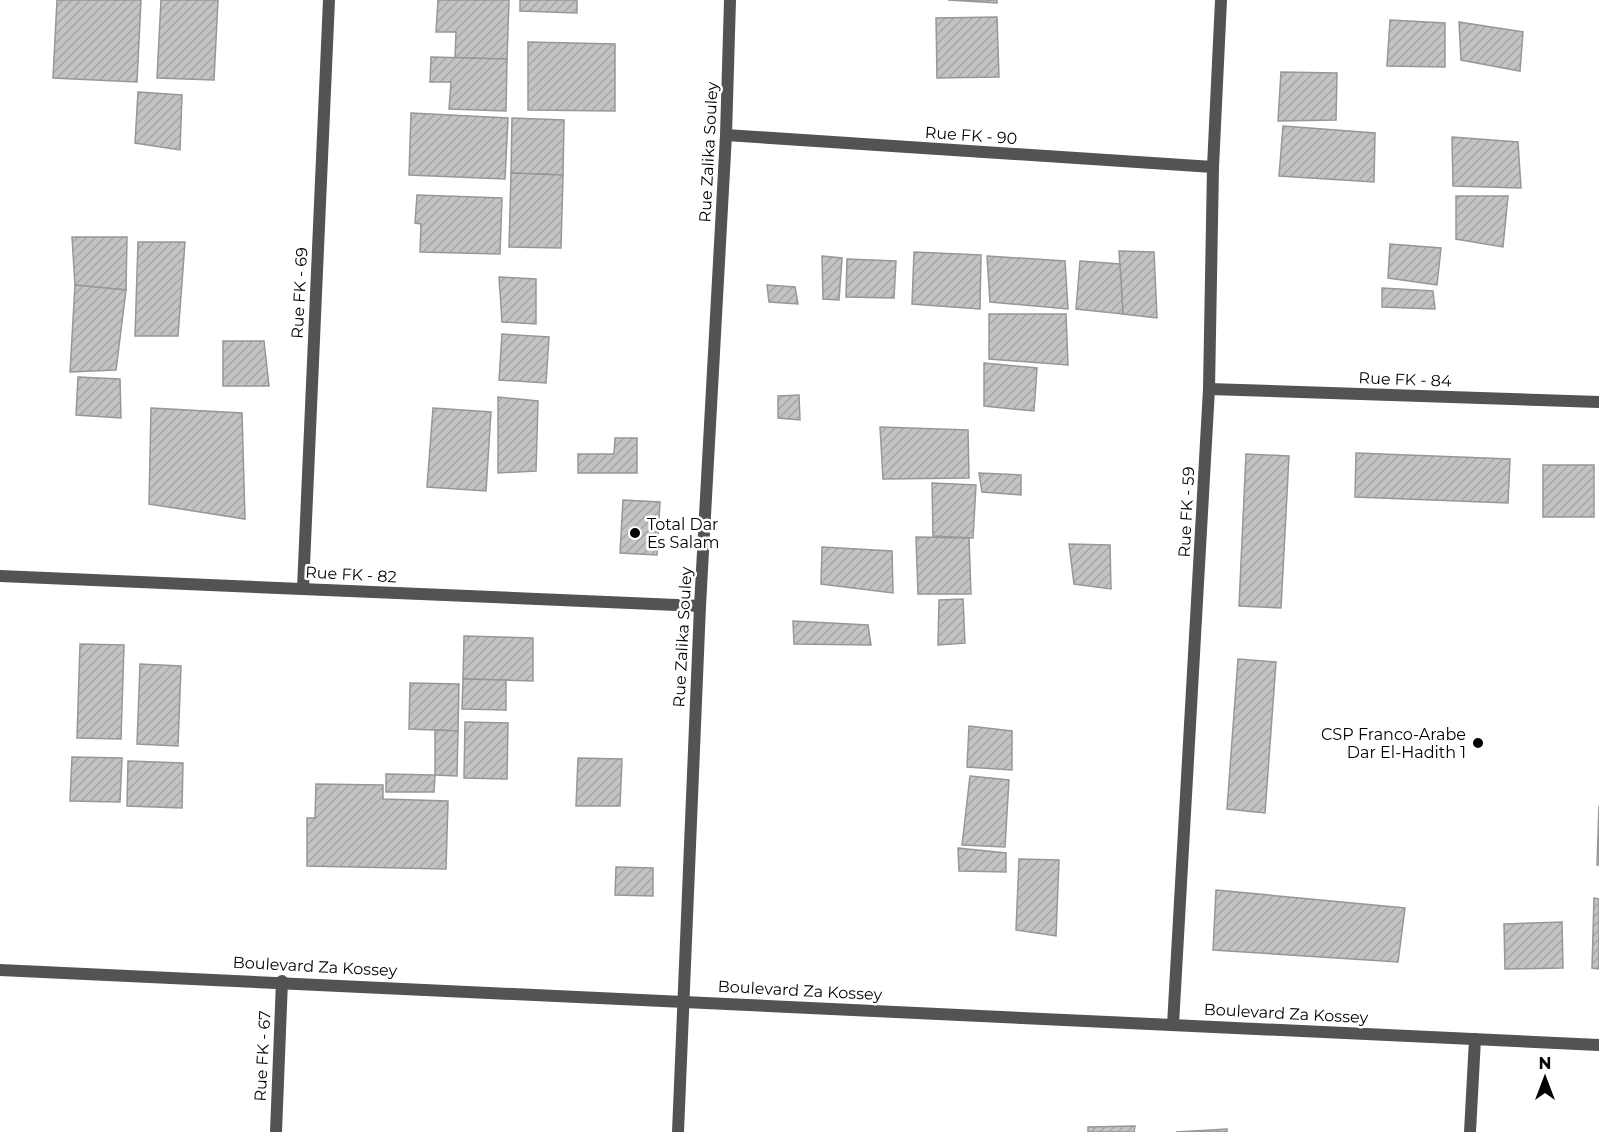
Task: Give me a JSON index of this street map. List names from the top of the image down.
{
  "streets": {
    "street": [
      "Rue FK - 90",
      "Rue Zalika Souley",
      "Rue FK - 69",
      "Rue FK - 84",
      "Rue FK - 59",
      "Rue FK - 82",
      "Boulevard Za Kossey",
      "Rue FK - 67"
    ]
  },
  "crossings": [
    ["Rue FK - 90", "Rue Zalika Souley"],
    ["Rue FK - 90", "Rue FK - 59"],
    ["Rue Zalika Souley", "Rue FK - 82"],
    ["Rue Zalika Souley", "Boulevard Za Kossey"],
    ["Rue FK - 69", "Rue FK - 82"],
    ["Rue FK - 84", "Rue FK - 59"],
    ["Rue FK - 59", "Boulevard Za Kossey"],
    ["Boulevard Za Kossey", "Rue FK - 67"]
  ],
  "places": ["Total Dar Es Salam", "CSP Franco-Arabe Dar El-Hadith 1"],
  "north": "top"
}
